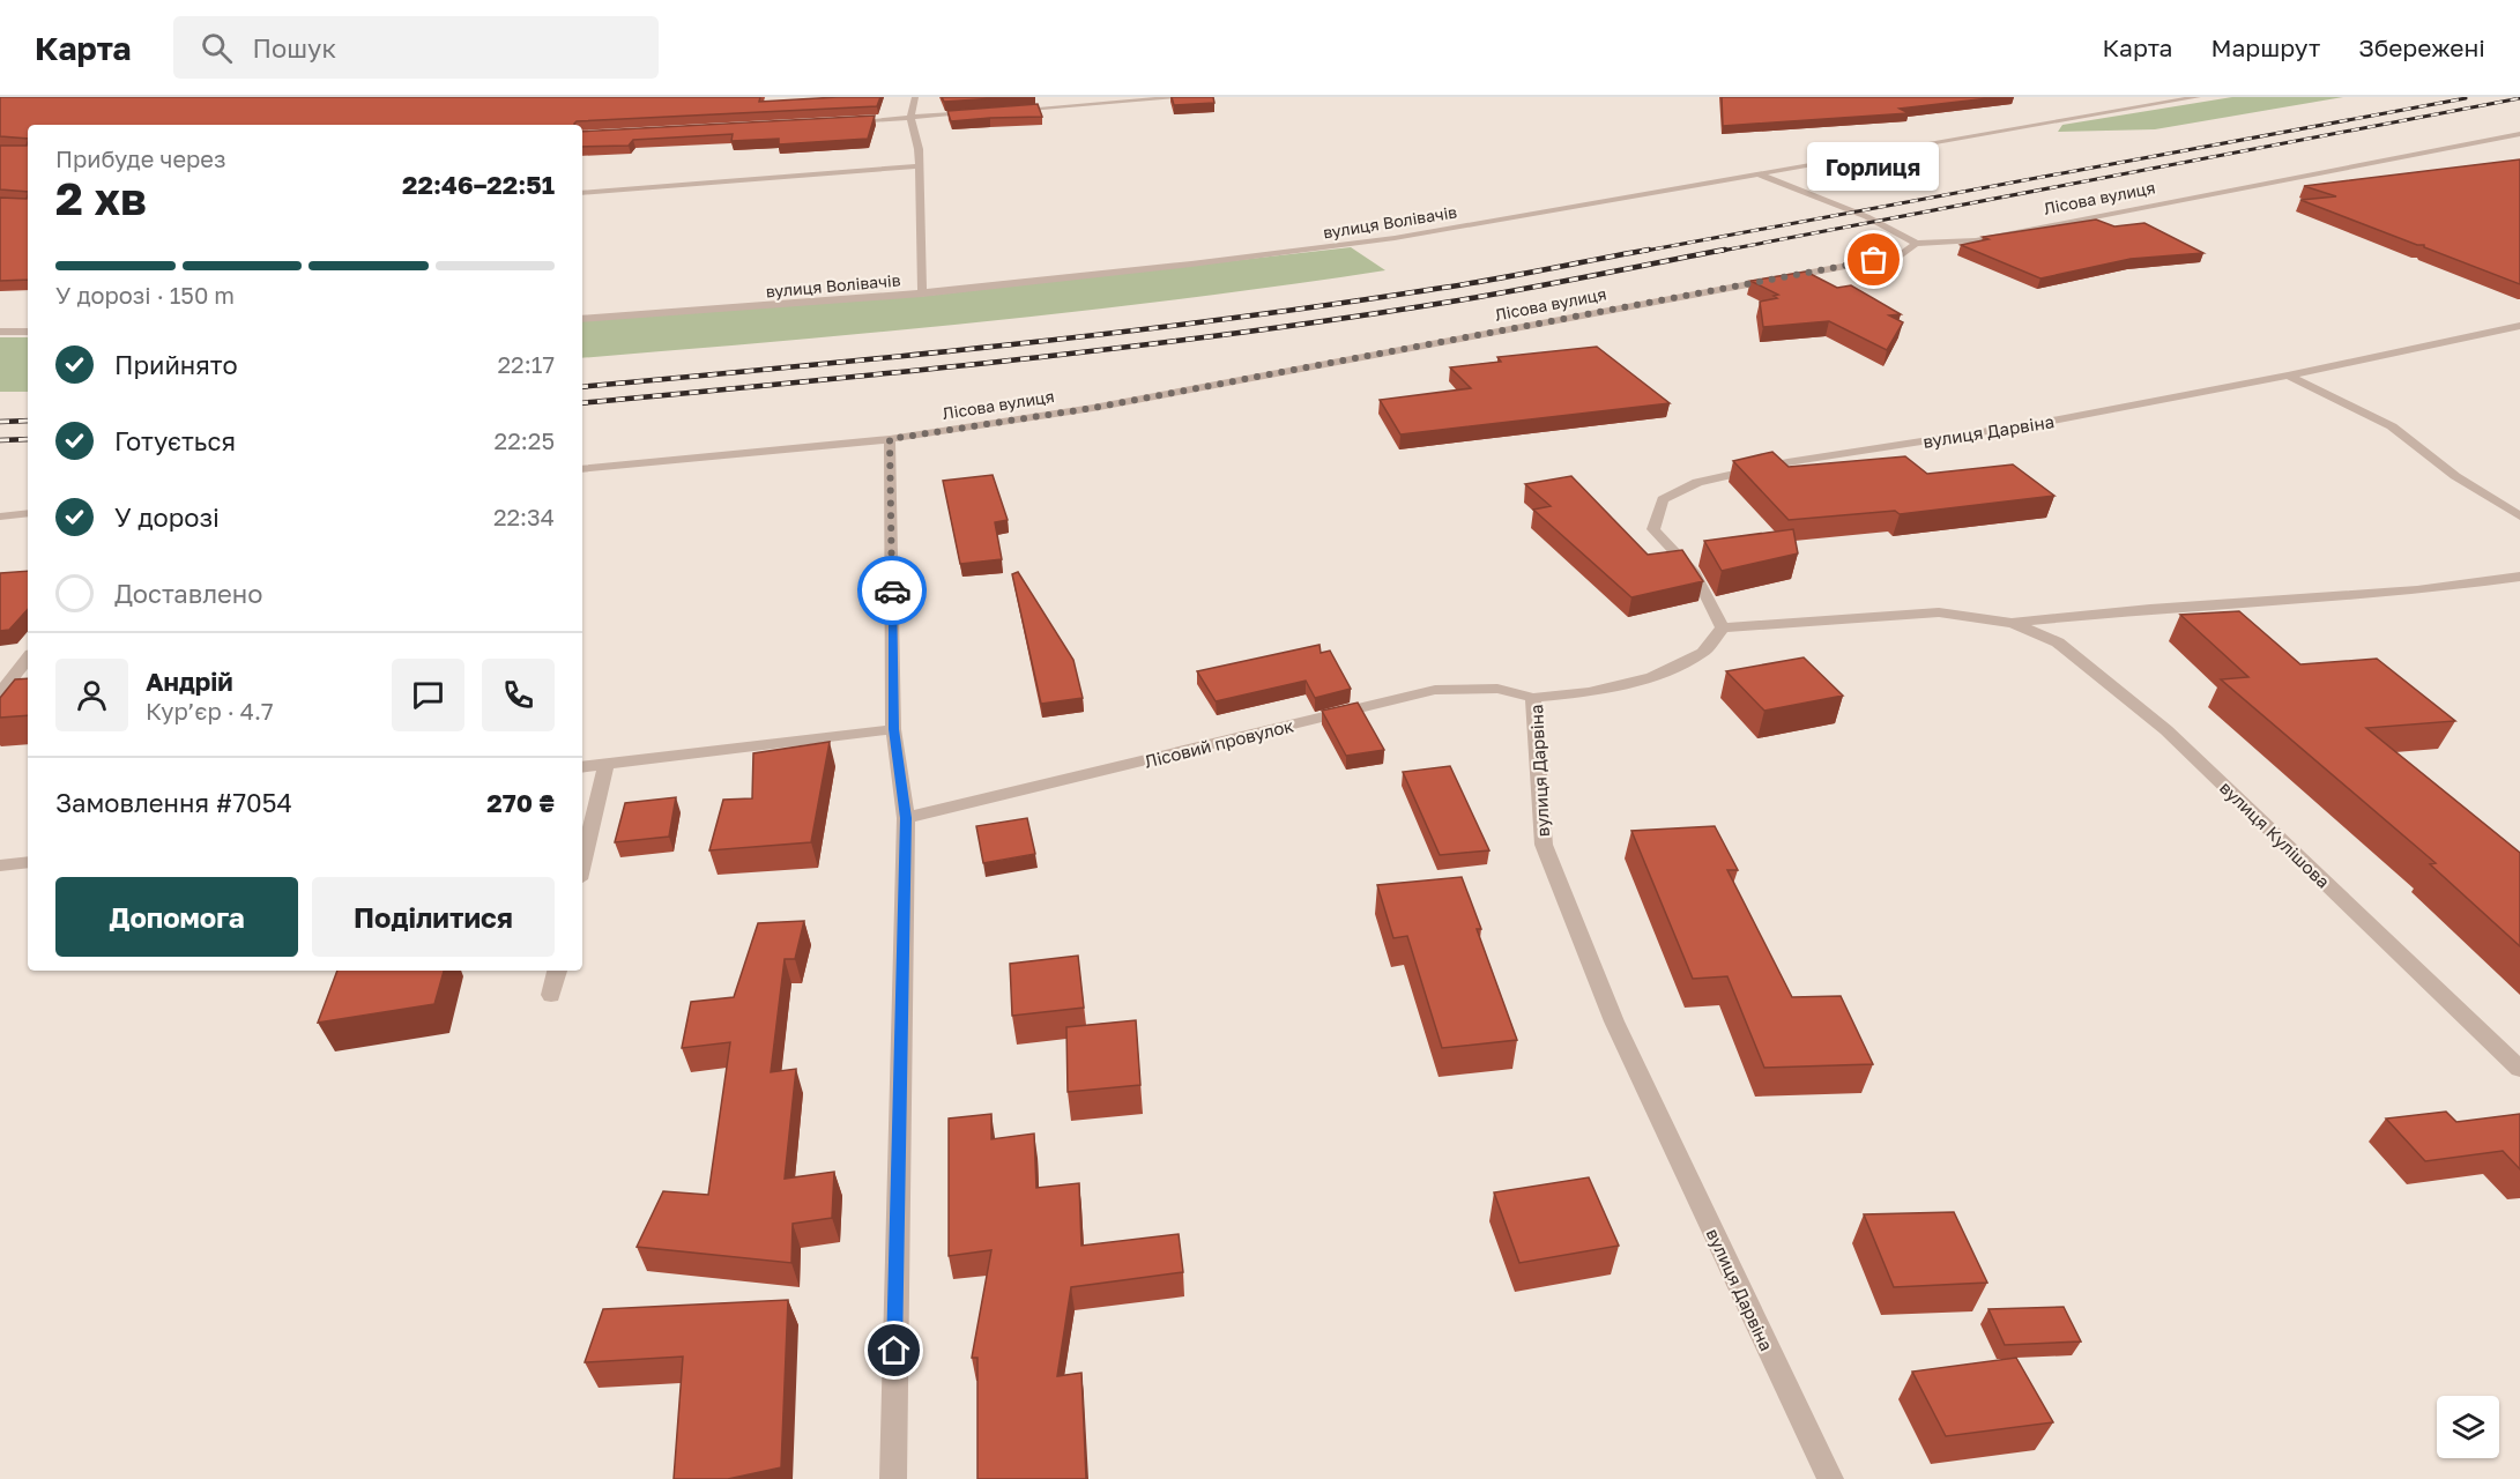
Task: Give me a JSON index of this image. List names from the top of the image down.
{
  "streets": {
    "street": [
      "Лісова вулиця",
      "вулиця Волівачів",
      "вулиця Дарвіна",
      "Лісовий провулок",
      "вулиця Кулішова"
    ]
  },
  "crossings": [
    ["вулиця Дарвіна", "Лісовий провулок"]
  ],
  "places": ["Горлиця"],
  "page": {
    "header": "Карта",
    "search": "Пошук",
    "nav": ["Карта", "Маршрут", "Збережені"],
    "heading": ["2 хв", "Прибуде через", "22:46–22:51"],
    "panel": [
      "Андрій",
      "Кур’єр · 4.7",
      "Замовлення #7054",
      "270 ₴"
    ],
    "bubble": "Горлиця",
    "bar": "У дорозі · 150 m",
    "list": [
      ["Прийнято", "22:17"],
      ["Готується", "22:25"],
      ["У дорозі", "22:34"],
      "Доставлено"
    ],
    "buttons": ["Допомога", "Поділитися"]
  }
}
